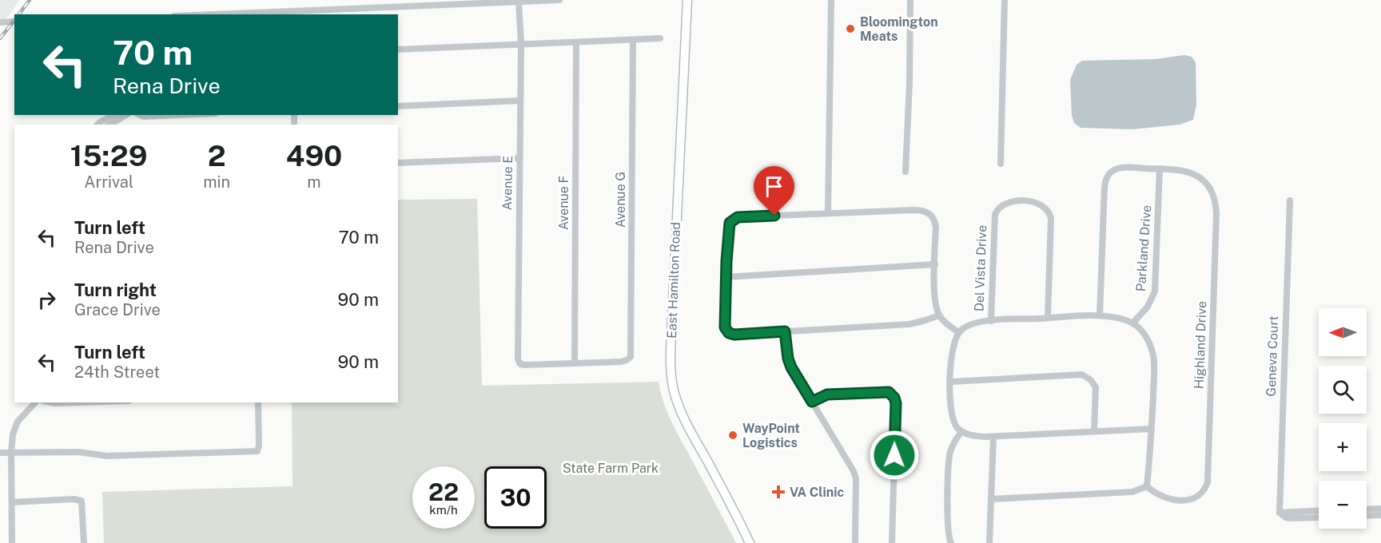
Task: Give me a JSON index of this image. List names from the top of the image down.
{
  "streets": {
    "main road": ["East Hamilton Road"],
    "street": [
      "Avenue E",
      "Avenue G",
      "Avenue F",
      "Parkland Drive",
      "Del Vista Drive",
      "Highland Drive",
      "Geneva Court"
    ]
  },
  "crossings": [
    ["Avenue E", "Avenue G"],
    ["Avenue E", "Avenue F"],
    ["Avenue G", "Avenue F"],
    ["Parkland Drive", "Highland Drive"]
  ],
  "parks": ["State Farm Park"],
  "places": {
    "other": ["Bloomington Meats", "WayPoint Logistics"],
    "health": ["VA Clinic"]
  },
  "north": "left",
  "page": {
    "turn": ["70 m", "Rena Drive"],
    "eta": [
      "15:29",
      "Arrival",
      "2",
      "min",
      "490",
      "m"
    ],
    "list": [
      {
        "name": "Turn left",
        "note": "Rena Drive",
        "value": "70 m"
      },
      {
        "name": "Turn right",
        "note": "Grace Drive",
        "value": "90 m"
      },
      {
        "name": "Turn left",
        "note": "24th Street",
        "value": "90 m"
      }
    ],
    "map_buttons": ["+", "−"],
    "speed": "22 km/h",
    "limit": "30"
  }
}
